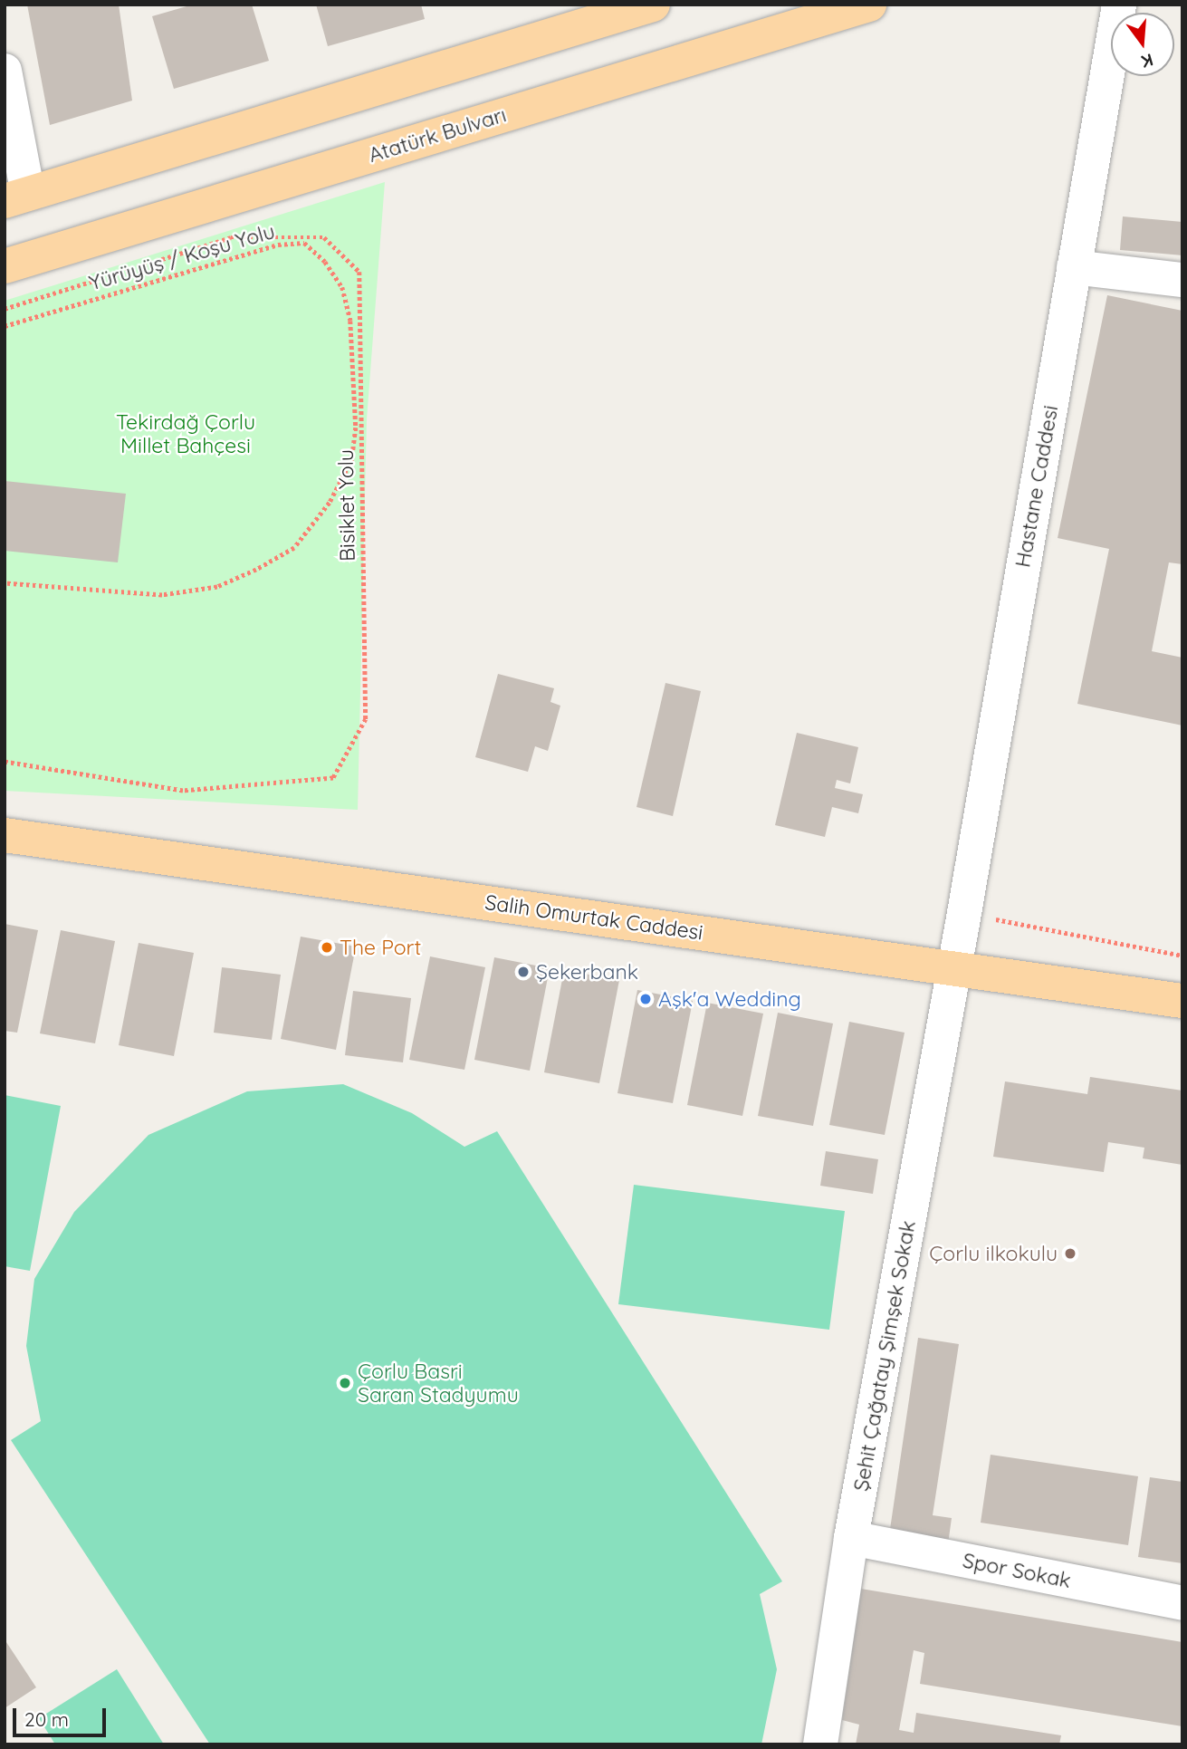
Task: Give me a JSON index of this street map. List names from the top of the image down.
{
  "streets": {
    "main road": ["Atatürk Bulvarı", "Salih Omurtak Caddesi"],
    "street": ["Hastane Caddesi", "Şehit Çağatay Şimşek Sokak", "Spor Sokak"],
    "path": ["Yürüyüş / Koşu Yolu", "Bisiklet Yolu"]
  },
  "crossings": [
    ["Hastane Caddesi", "Salih Omurtak Caddesi"],
    ["Hastane Caddesi", "Şehit Çağatay Şimşek Sokak"],
    ["Salih Omurtak Caddesi", "Şehit Çağatay Şimşek Sokak"],
    ["Şehit Çağatay Şimşek Sokak", "Spor Sokak"]
  ],
  "parks": ["Tekirdağ Çorlu Millet Bahçesi"],
  "places": [
    "The Port",
    "Şekerbank",
    "Aşk'a Wedding",
    "Çorlu ilkokulu",
    "Çorlu Basri Saran Stadyumu"
  ],
  "scale_bar": "20 m",
  "north": "bottom"
}
